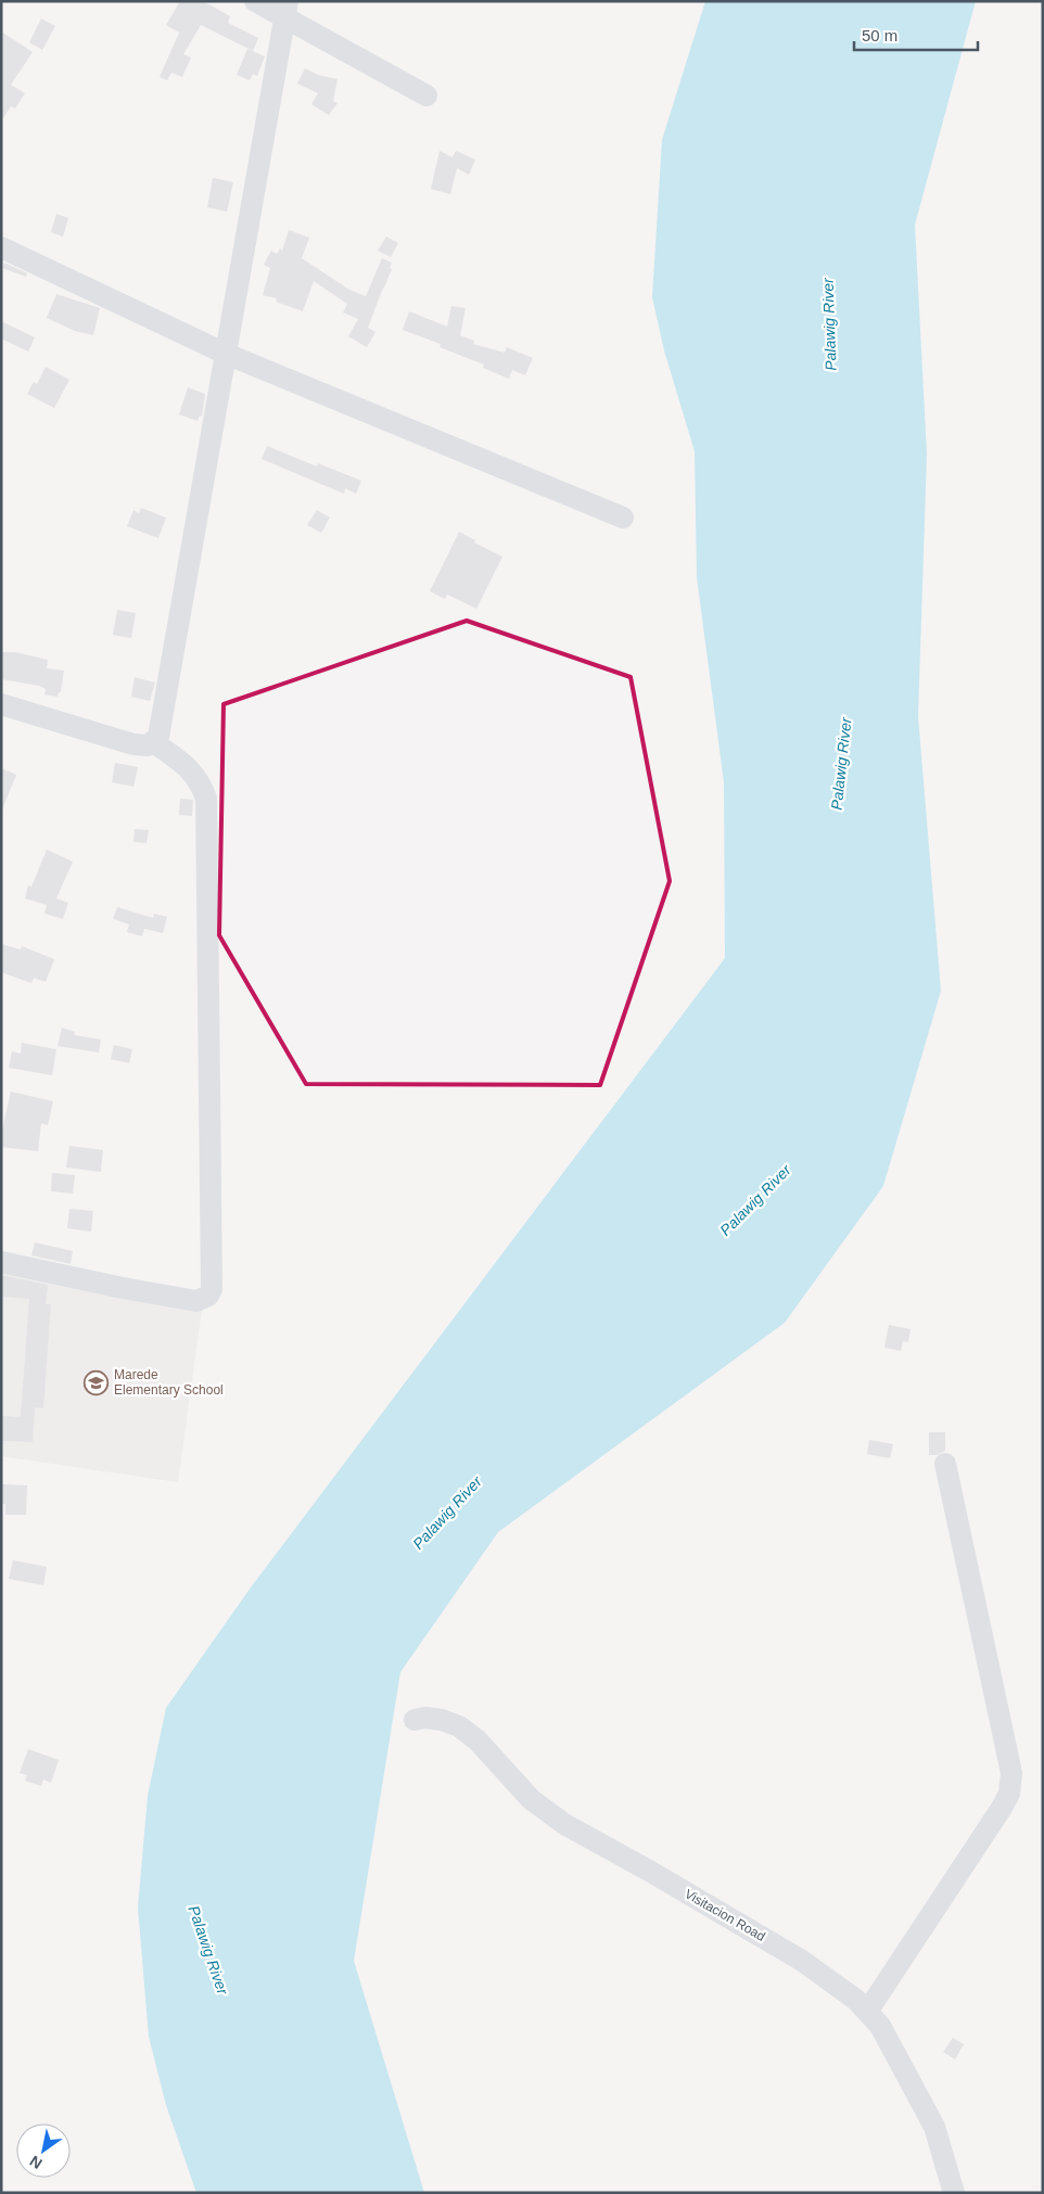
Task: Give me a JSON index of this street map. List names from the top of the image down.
{
  "streets": {
    "street": ["Visitacion Road"]
  },
  "water": ["Palawig River"],
  "places": {
    "school or university": ["Marede Elementary School"]
  },
  "scale_bar": "50 m",
  "north": "bottom left"
}
